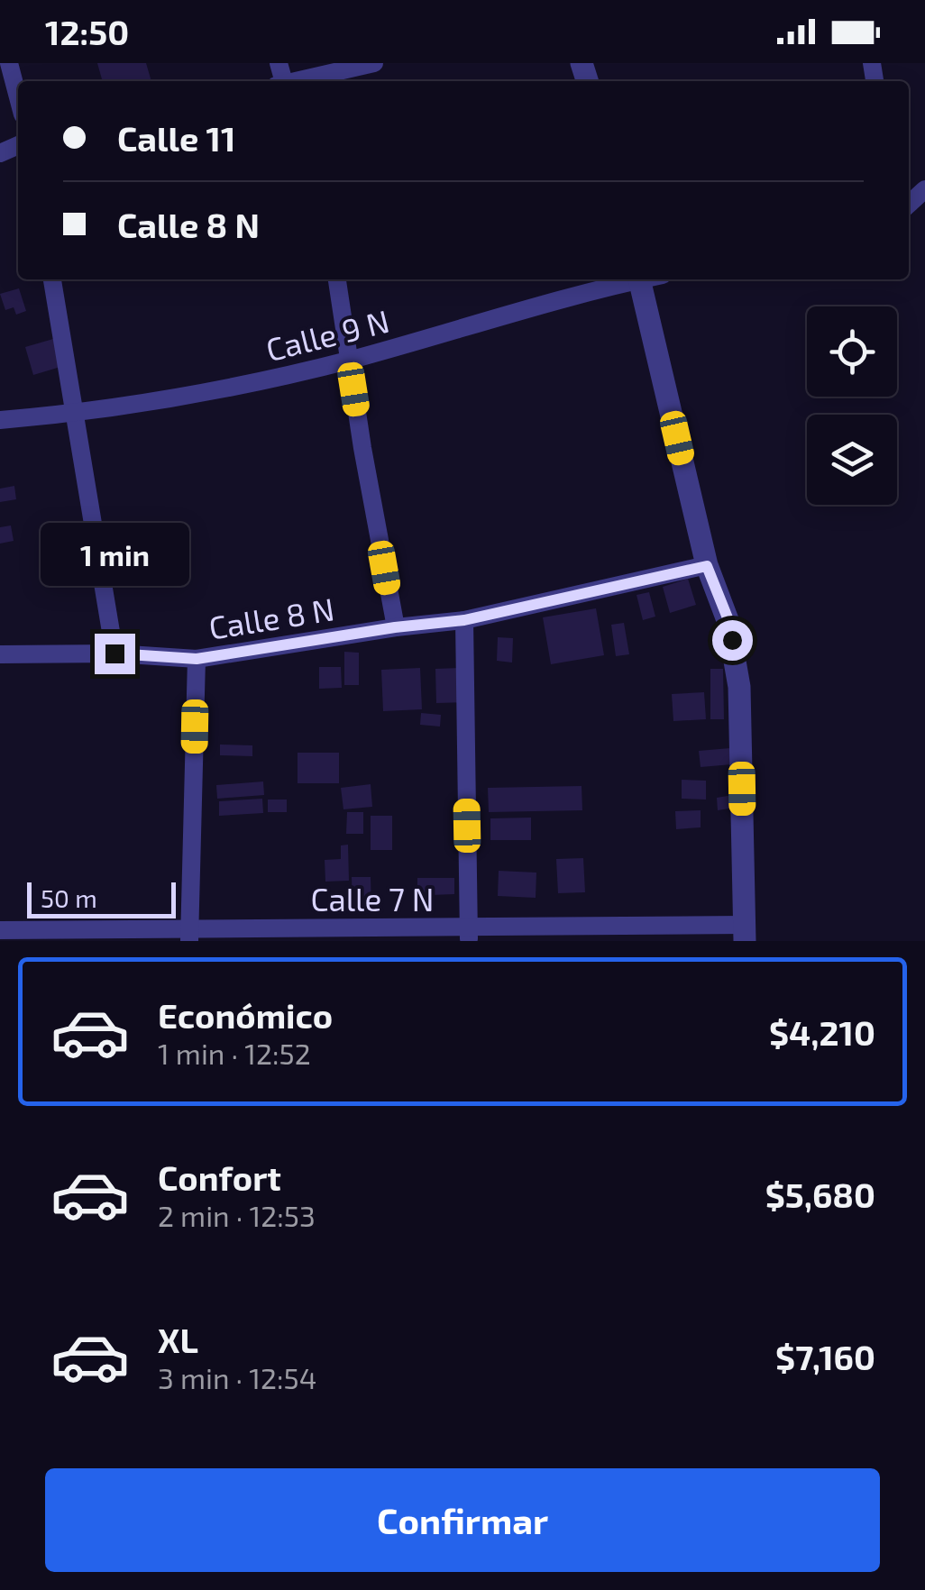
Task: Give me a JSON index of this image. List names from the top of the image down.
{
  "streets": {
    "street": ["Calle 9 N", "Calle 8 N", "Calle 7 N"]
  },
  "scale_bar": "50 m",
  "page": {
    "status": "12:50",
    "banner": ["Calle 11", "Calle 8 N"],
    "bubble": "1 min",
    "scale": "50 m",
    "list": [
      {
        "name": "Económico",
        "note": "1 min · 12:52",
        "value": "$4,210"
      },
      {
        "name": "Confort",
        "note": "2 min · 12:53",
        "value": "$5,680"
      },
      {
        "name": "XL",
        "note": "3 min · 12:54",
        "value": "$7,160"
      }
    ],
    "buttons": "Confirmar"
  }
}
